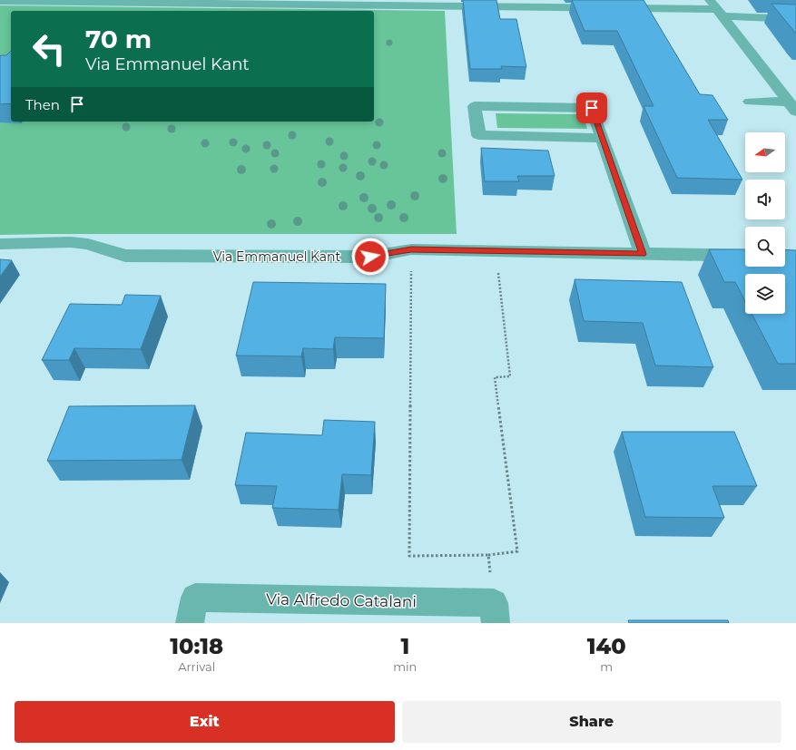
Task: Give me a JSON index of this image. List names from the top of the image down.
{
  "streets": {
    "street": ["Via Emmanuel Kant", "Via Alfredo Catalani"]
  },
  "north": "left",
  "page": {
    "turn": ["70 m", "Via Emmanuel Kant"],
    "then": "Then",
    "eta": [
      "10:18",
      "Arrival",
      "1",
      "min",
      "140",
      "m"
    ],
    "buttons": ["Exit", "Share"]
  }
}
